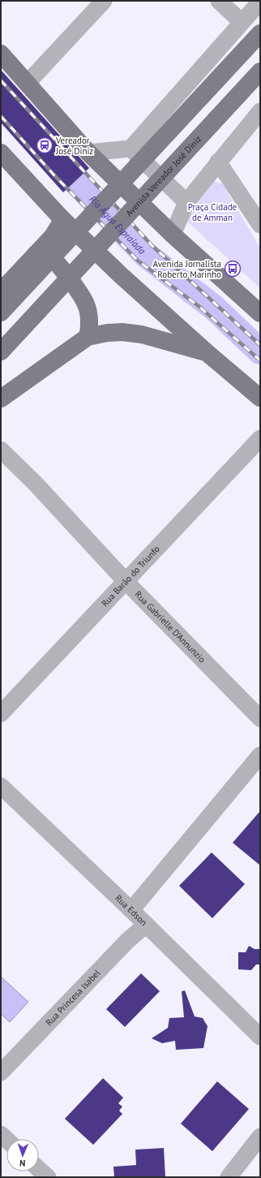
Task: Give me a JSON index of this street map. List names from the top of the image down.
{
  "streets": {
    "main road": ["Avenida Vereador José Diniz"],
    "street": [
      "Rua Barão do Triunfo",
      "Rua Gabrielle D'Annunzio",
      "Rua Edson",
      "Rua Princesa Isabel"
    ]
  },
  "crossings": [
    ["Rua Barão do Triunfo", "Rua Gabrielle D'Annunzio"],
    ["Rua Edson", "Rua Princesa Isabel"]
  ],
  "water": ["Rio Água Espraiada"],
  "parks": ["Praça Cidade de Amman"],
  "places": {
    "station": ["Vereador José Diniz"],
    "bus stop": ["Avenida Jornalista Roberto Marinho"]
  },
  "north": "bottom"
}
